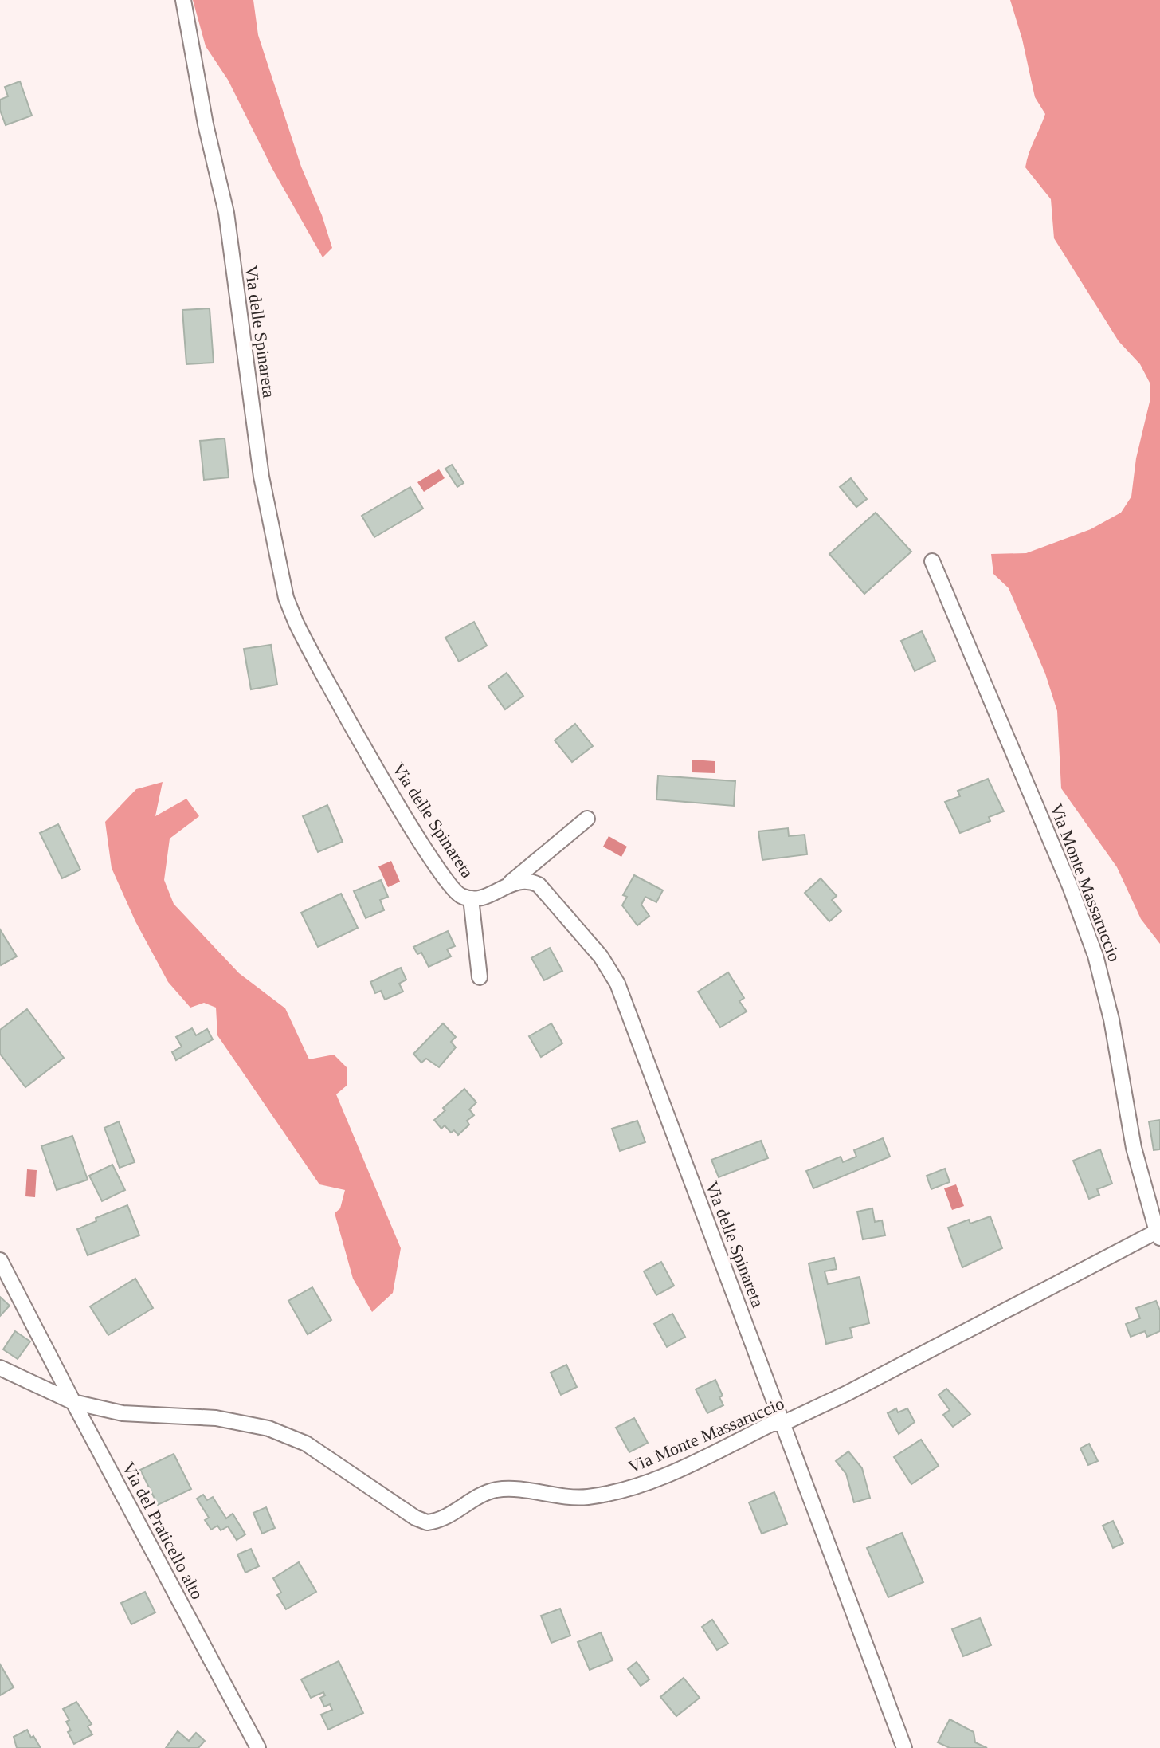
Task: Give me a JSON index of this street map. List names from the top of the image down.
{
  "streets": {
    "street": ["Via delle Spinareta", "Via Monte Massaruccio", "Via del Praticello alto"]
  },
  "crossings": [
    ["Via delle Spinareta", "Via Monte Massaruccio"],
    ["Via Monte Massaruccio", "Via del Praticello alto"]
  ]
}
